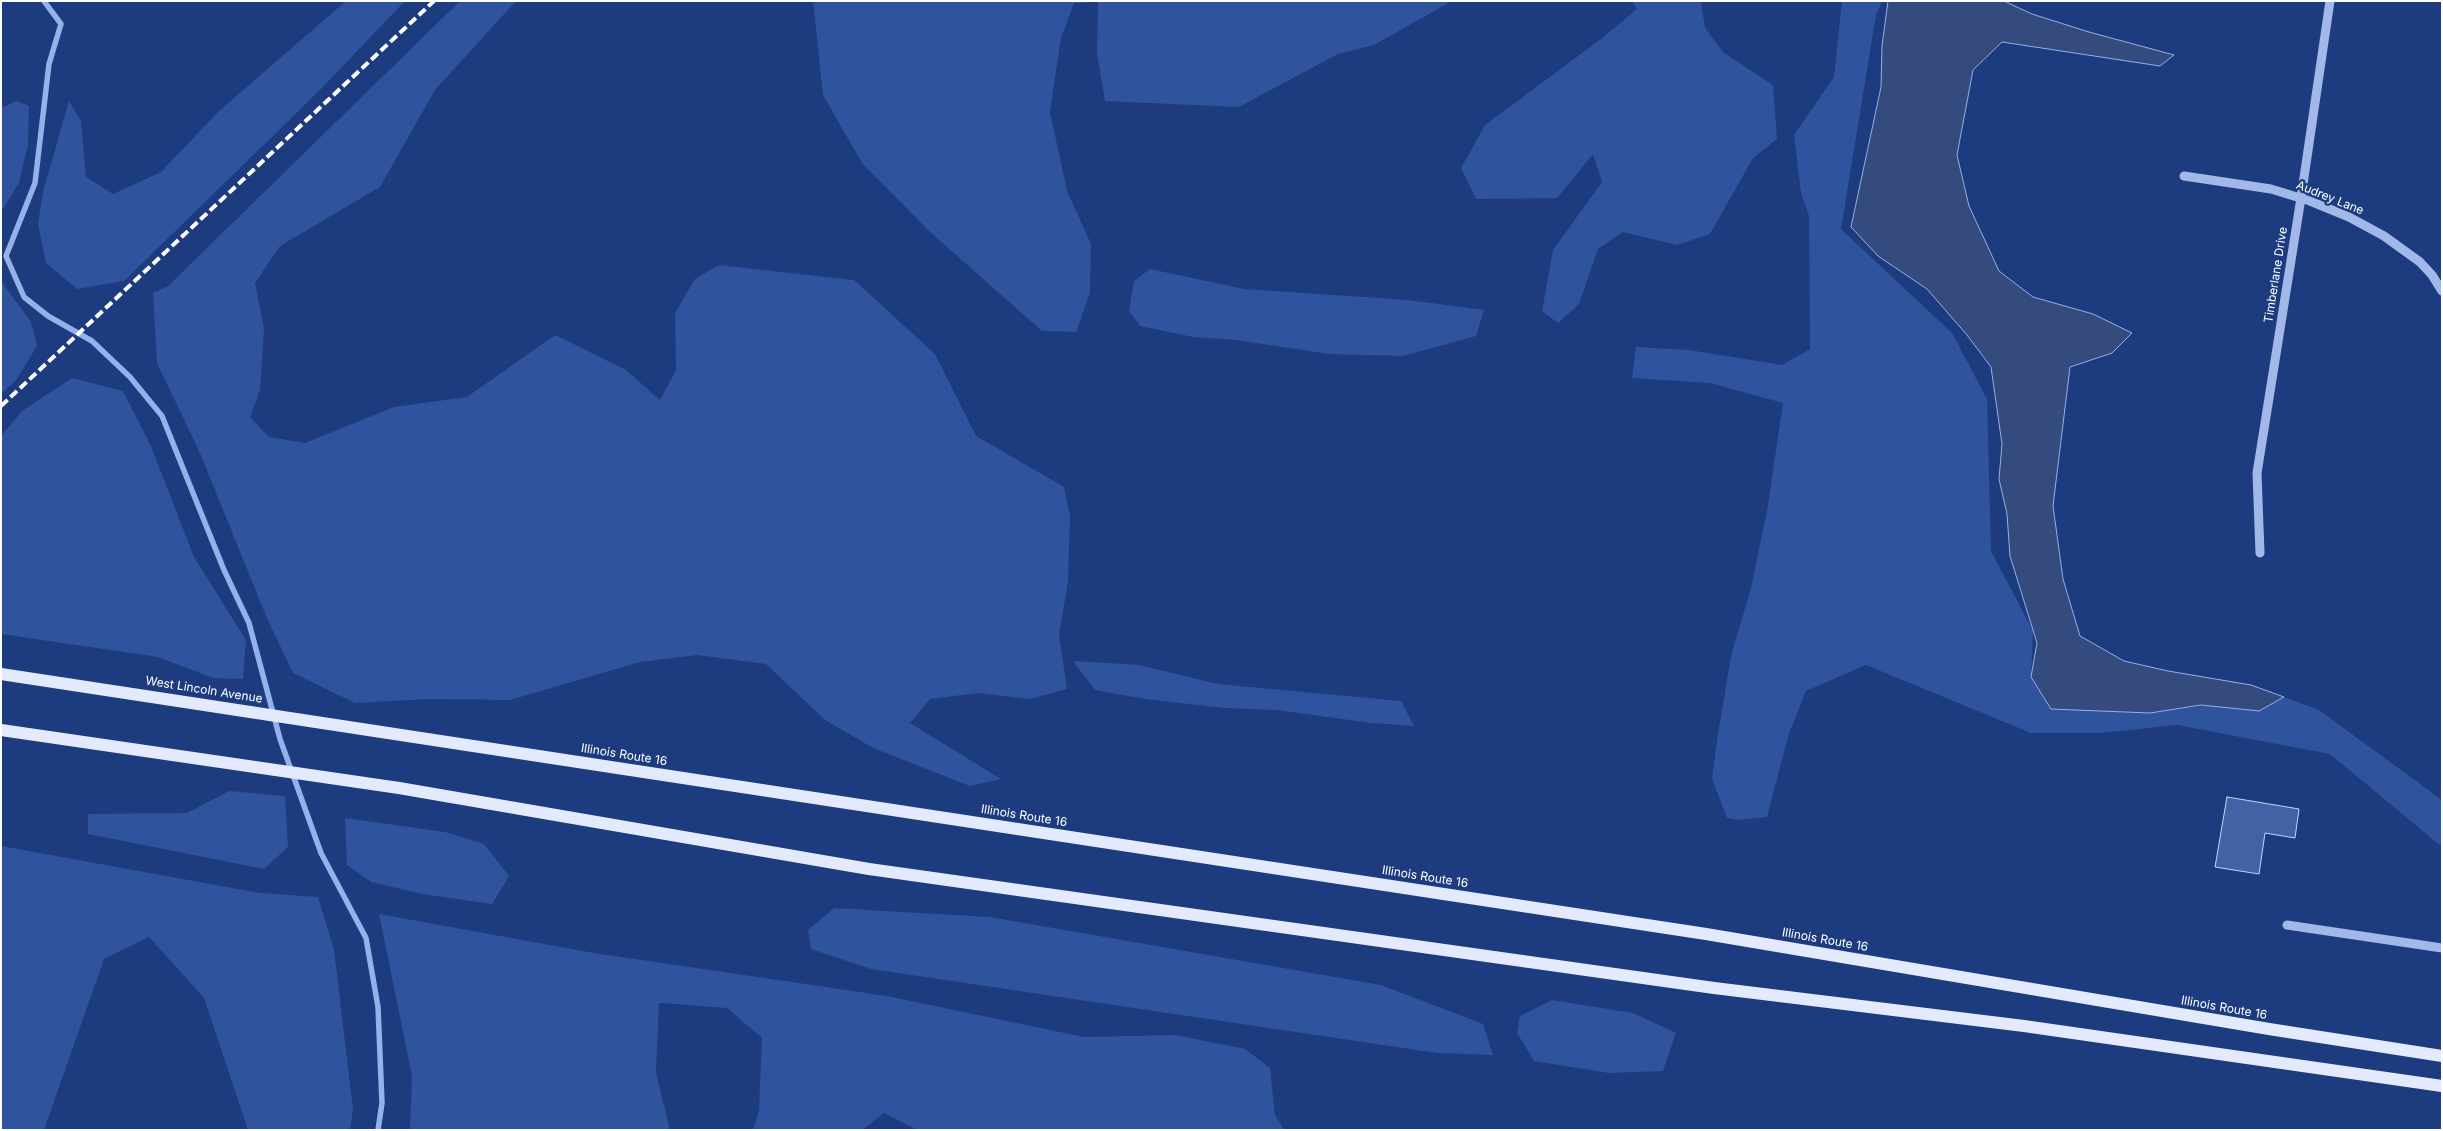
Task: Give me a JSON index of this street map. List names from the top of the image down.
{
  "streets": {
    "main road": ["West Lincoln Avenue", "Illinois Route 16"],
    "street": ["Audrey Lane", "Timberlane Drive"]
  },
  "crossings": [
    ["Audrey Lane", "Timberlane Drive"],
    ["West Lincoln Avenue", "Illinois Route 16"]
  ]
}
